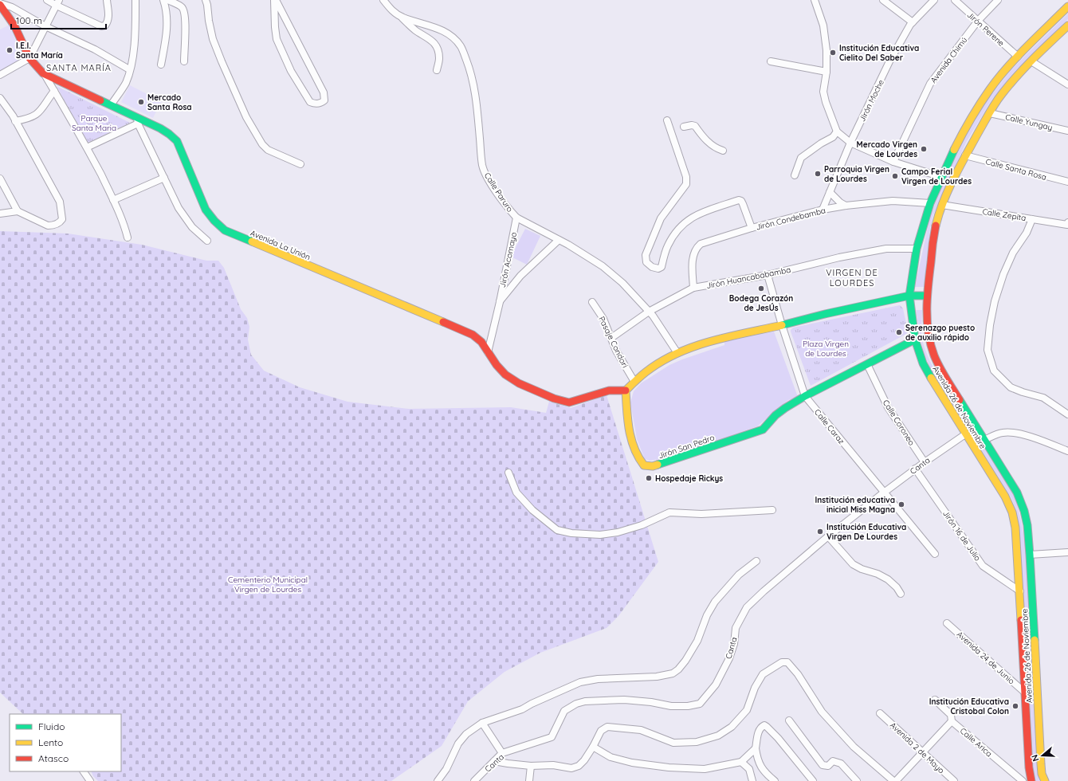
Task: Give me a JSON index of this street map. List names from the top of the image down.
{
  "streets": {
    "main road": ["Avenida La Unión", "Avenida 26 de Noviembre", "Jirón San Pedro"],
    "street": [
      "Jirón Perene",
      "Avenida Chimú",
      "Jirón Moche",
      "Calle Yungay",
      "Calle Santa Rosa",
      "Calle Paruro",
      "Calle Zepita",
      "Jirón Condebamba",
      "Jirón Acomayo",
      "Jirón Huancababamba",
      "Pasaje Condori",
      "Calle Coroneo",
      "Calle Caraz",
      "Canta",
      "Jirón 16 de Julio",
      "Avenida 24 de Junio",
      "Calle Arica",
      "Avenida 2 de Mayo"
    ]
  },
  "crossings": [
    ["Jirón Perene", "Avenida Chimú"],
    ["Jirón Perene", "Avenida 26 de Noviembre"],
    ["Jirón Moche", "Jirón Condebamba"],
    ["Calle Yungay", "Avenida 26 de Noviembre"],
    ["Calle Santa Rosa", "Avenida 26 de Noviembre"],
    ["Calle Paruro", "Jirón Acomayo"],
    ["Calle Paruro", "Jirón Huancababamba"],
    ["Calle Zepita", "Avenida 26 de Noviembre"],
    ["Jirón Condebamba", "Jirón Huancababamba"],
    ["Jirón Condebamba", "Avenida 26 de Noviembre"],
    ["Avenida La Unión", "Jirón Acomayo"],
    ["Avenida La Unión", "Jirón San Pedro"],
    ["Jirón Huancababamba", "Pasaje Condori"],
    ["Jirón Huancababamba", "Avenida 26 de Noviembre"],
    ["Jirón Huancababamba", "Calle Caraz"],
    ["Avenida 26 de Noviembre", "Jirón San Pedro"],
    ["Avenida 26 de Noviembre", "Canta"],
    ["Avenida 26 de Noviembre", "Jirón 16 de Julio"],
    ["Avenida 26 de Noviembre", "Avenida 24 de Junio"],
    ["Calle Coroneo", "Jirón San Pedro"],
    ["Calle Coroneo", "Canta"],
    ["Calle Caraz", "Jirón San Pedro"],
    ["Calle Caraz", "Canta"],
    ["Canta", "Jirón 16 de Julio"]
  ],
  "districts": ["SANTA MARÍA", "VIRGEN DE LOURDES"],
  "parks": ["Parque Santa Maria", "Plaza Virgen de Lourdes", "Cementerio Municipal Virgen de Lourdes"],
  "places": [
    "I.E.I. Santa María",
    "Institución Educativa Cielito Del Saber",
    "Mercado Santa Rosa",
    "Mercado Virgen de Lourdes",
    "Parroquia Virgen de Lourdes",
    "Campo Ferial Virgen de Lourdes",
    "Bodega Corazón de JesÚs",
    "Serenazgo puesto de auxilio rápido",
    "Hospedaje Rickys",
    "Institución educativa inicial Miss Magna",
    "Institución Educativa Virgen De Lourdes",
    "Institución Educativa Cristobal Colon"
  ],
  "legend": ["Fluido", "Lento", "Atasco"],
  "scale_bar": "100 m",
  "north": "left"
}
